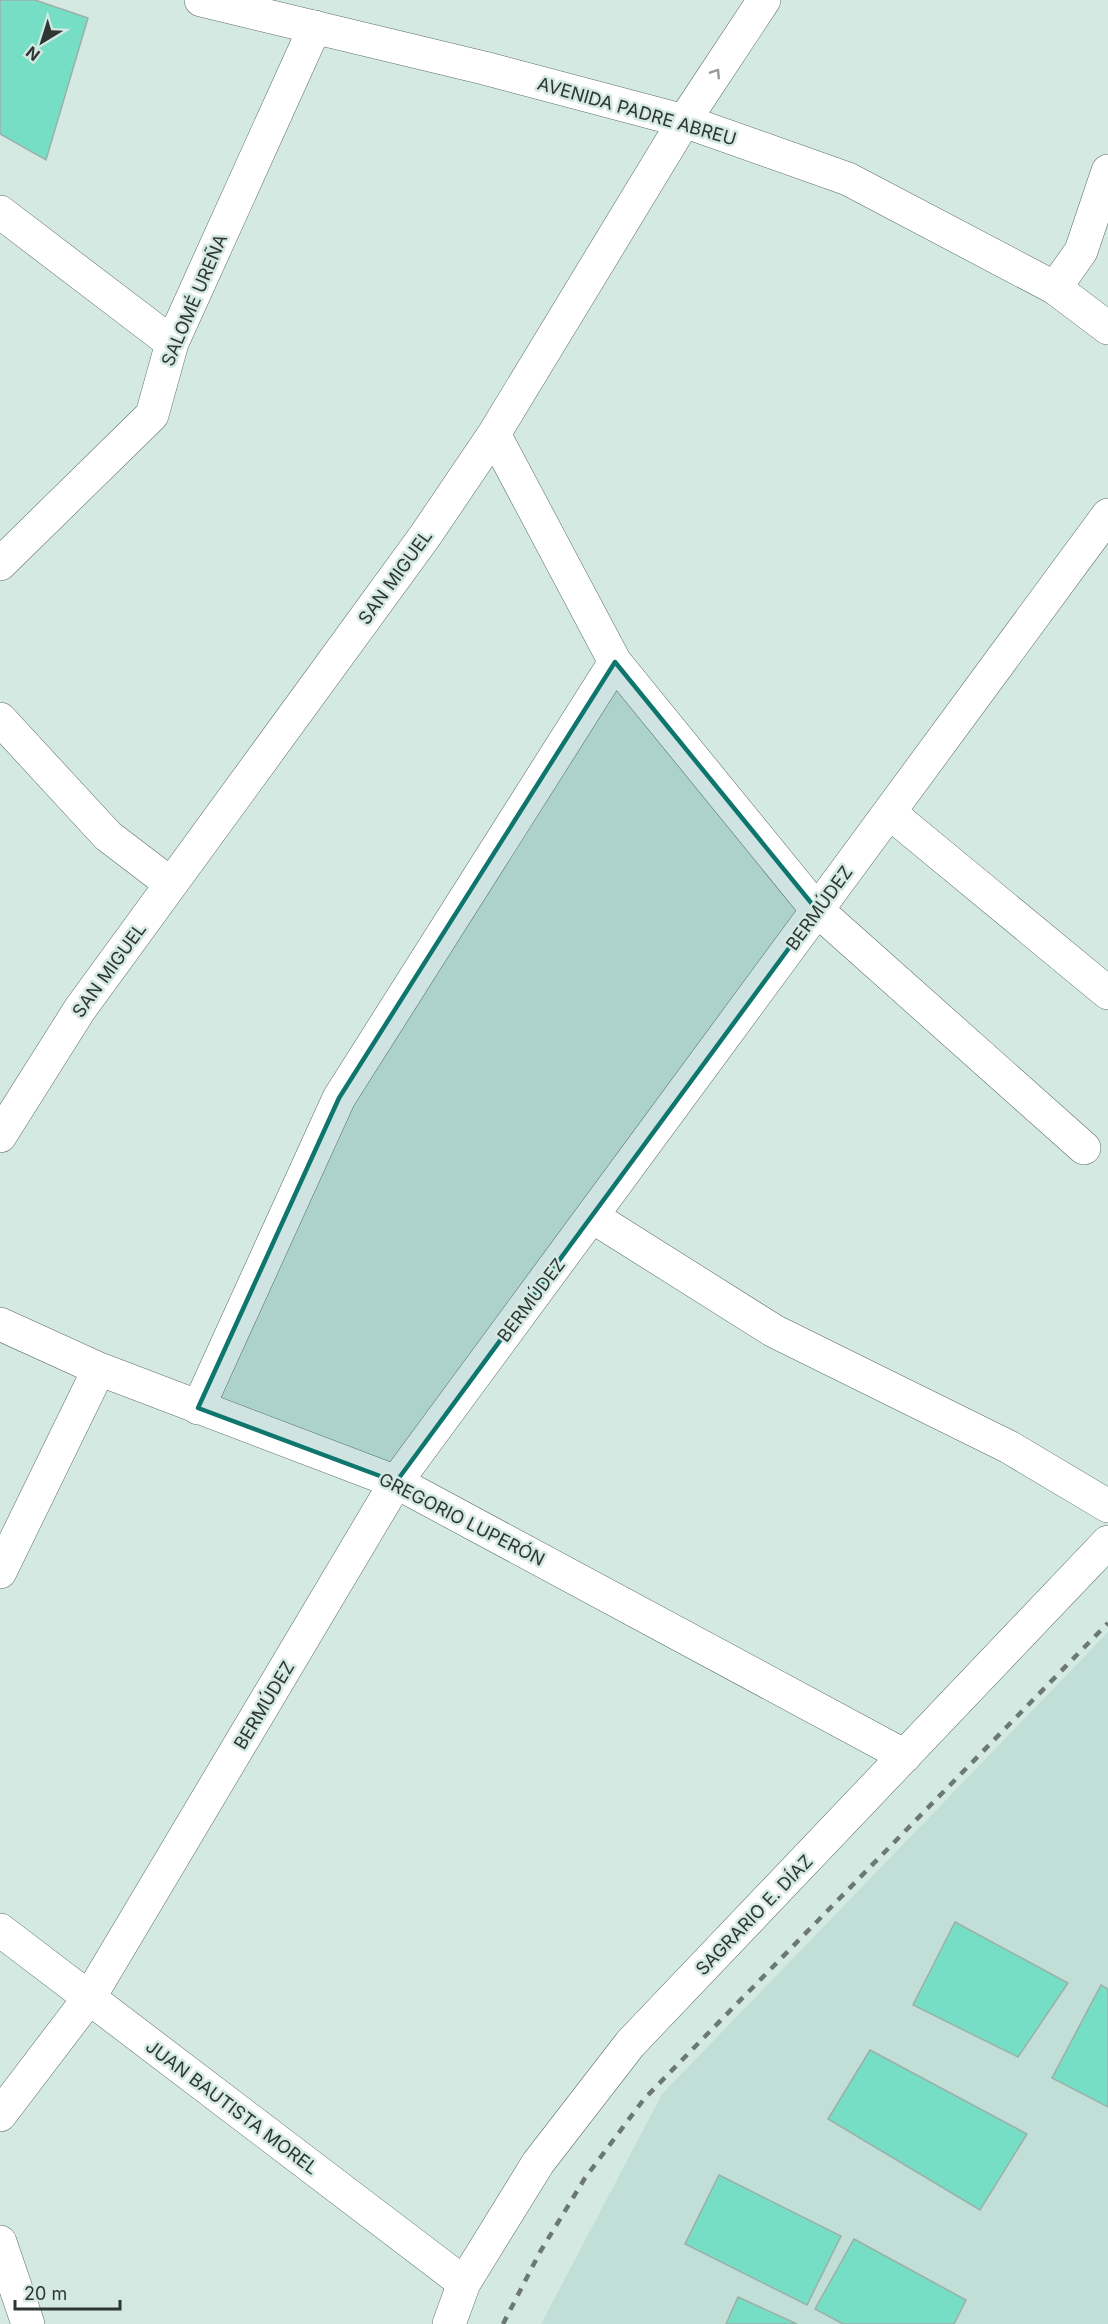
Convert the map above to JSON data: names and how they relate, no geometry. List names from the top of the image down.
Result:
{
  "streets": {
    "street": [
      "AVENIDA PADRE ABREU",
      "SALOMÉ UREÑA",
      "SAN MIGUEL",
      "BERMÚDEZ",
      "GREGORIO LUPERÓN",
      "SAGRARIO E. DÍAZ",
      "JUAN BAUTISTA MOREL"
    ]
  },
  "crossings": [
    ["AVENIDA PADRE ABREU", "SALOMÉ UREÑA"],
    ["AVENIDA PADRE ABREU", "SAN MIGUEL"],
    ["BERMÚDEZ", "GREGORIO LUPERÓN"],
    ["BERMÚDEZ", "JUAN BAUTISTA MOREL"],
    ["GREGORIO LUPERÓN", "SAGRARIO E. DÍAZ"],
    ["SAGRARIO E. DÍAZ", "JUAN BAUTISTA MOREL"]
  ],
  "scale_bar": "20 m",
  "north": "bottom left"
}
